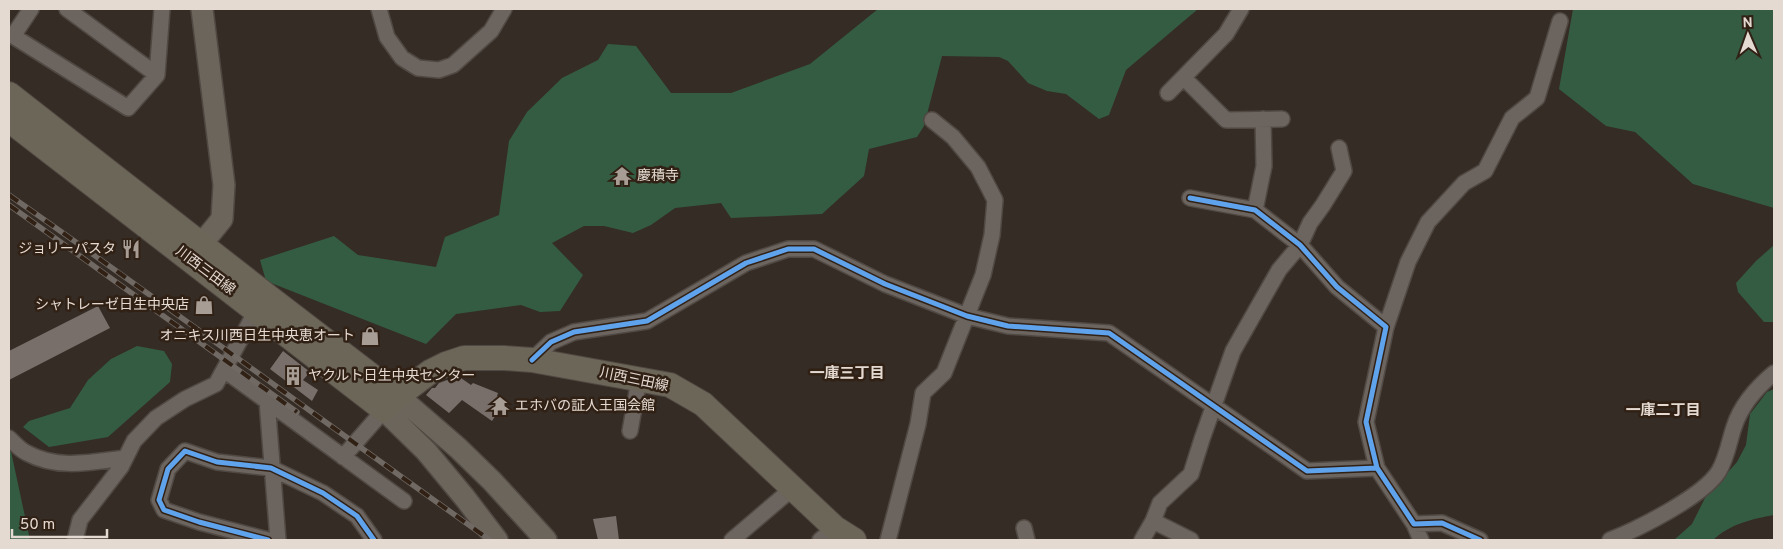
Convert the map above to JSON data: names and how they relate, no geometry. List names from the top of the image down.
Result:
{
  "streets": {
    "main road": ["川西三田線"]
  },
  "districts": ["一庫三丁目", "一庫二丁目"],
  "places": {
    "temple": ["慶積寺", "エホバの証人王国会館"],
    "restaurant": ["ジョリーパスタ"],
    "shop": ["シャトレーゼ日生中央店", "オニキス川西日生中央恵オート"],
    "building": ["ヤクルト日生中央センター"]
  },
  "scale_bar": "50 m",
  "north": "top"
}
